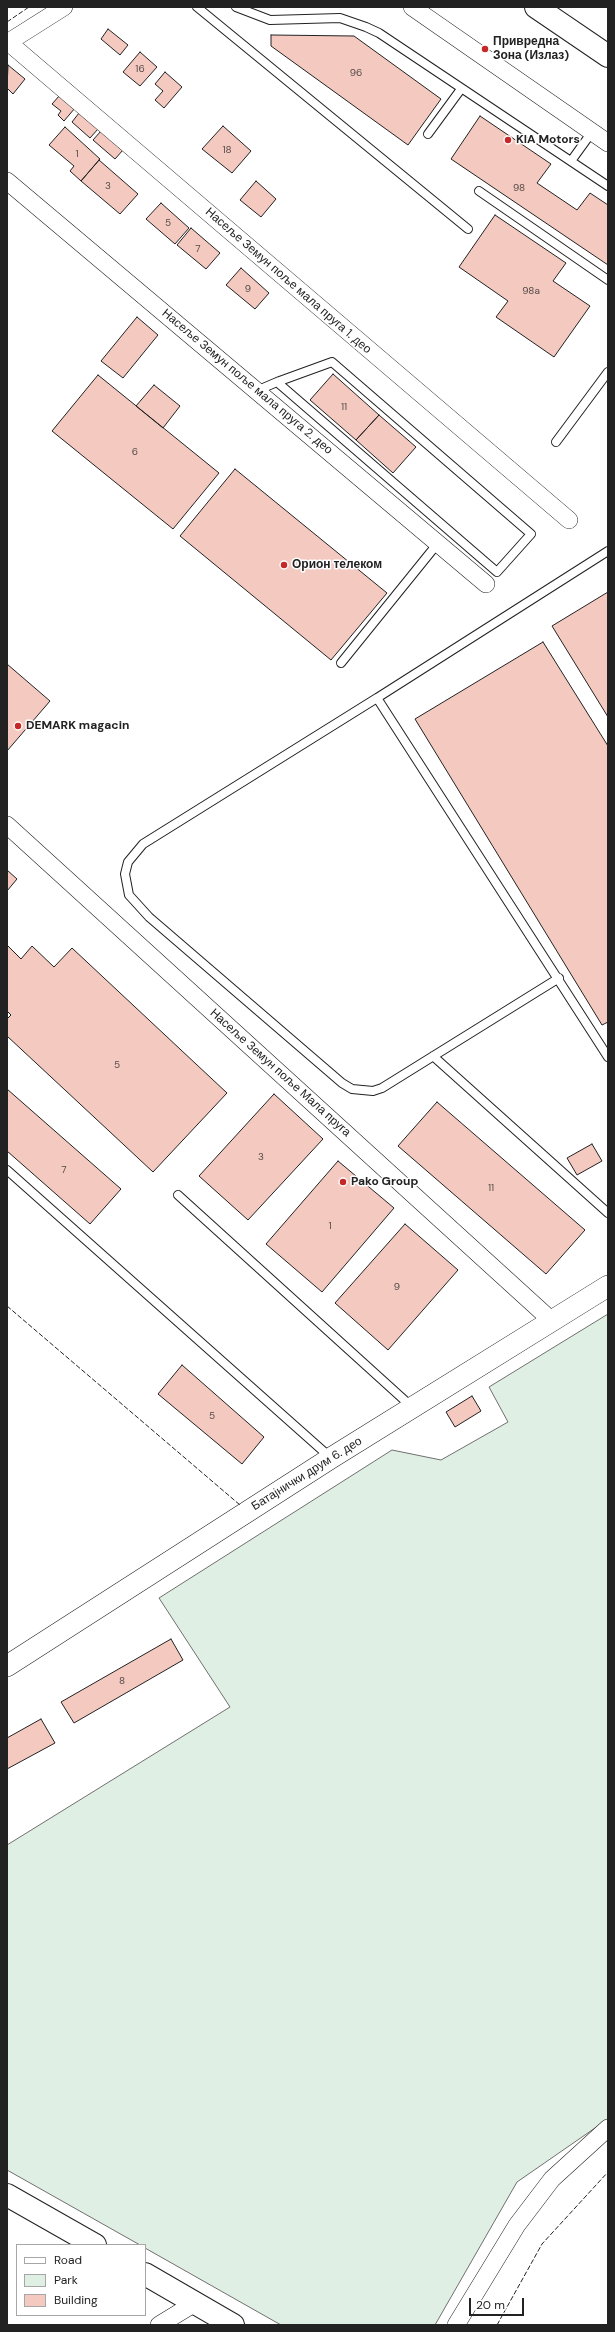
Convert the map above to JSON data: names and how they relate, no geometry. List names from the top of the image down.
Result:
{
  "streets": {
    "street": [
      "Насеље Земун поље мала пруга 1. део",
      "Насеље Земун поље мала пруга 2. део",
      "Насеље Земун поље Мала пруга",
      "Батајнички друм 6. део"
    ]
  },
  "crossings": [
    ["Насеље Земун поље Мала пруга", "Батајнички друм 6. део"]
  ],
  "places": [
    "Привредна Зона (Излаз)",
    "KIA Motors",
    "Орион телеком",
    "DEMARK magacin",
    "Pako Group"
  ],
  "house_numbers": [
    "16",
    "96",
    "18",
    "1",
    "3",
    "98",
    "5",
    "7",
    "9",
    "98a",
    "11",
    "6",
    "5",
    "3",
    "7",
    "11",
    "1",
    "9",
    "5",
    "8"
  ],
  "legend": ["Road", "Park", "Building"],
  "scale_bar": "20 m"
}
